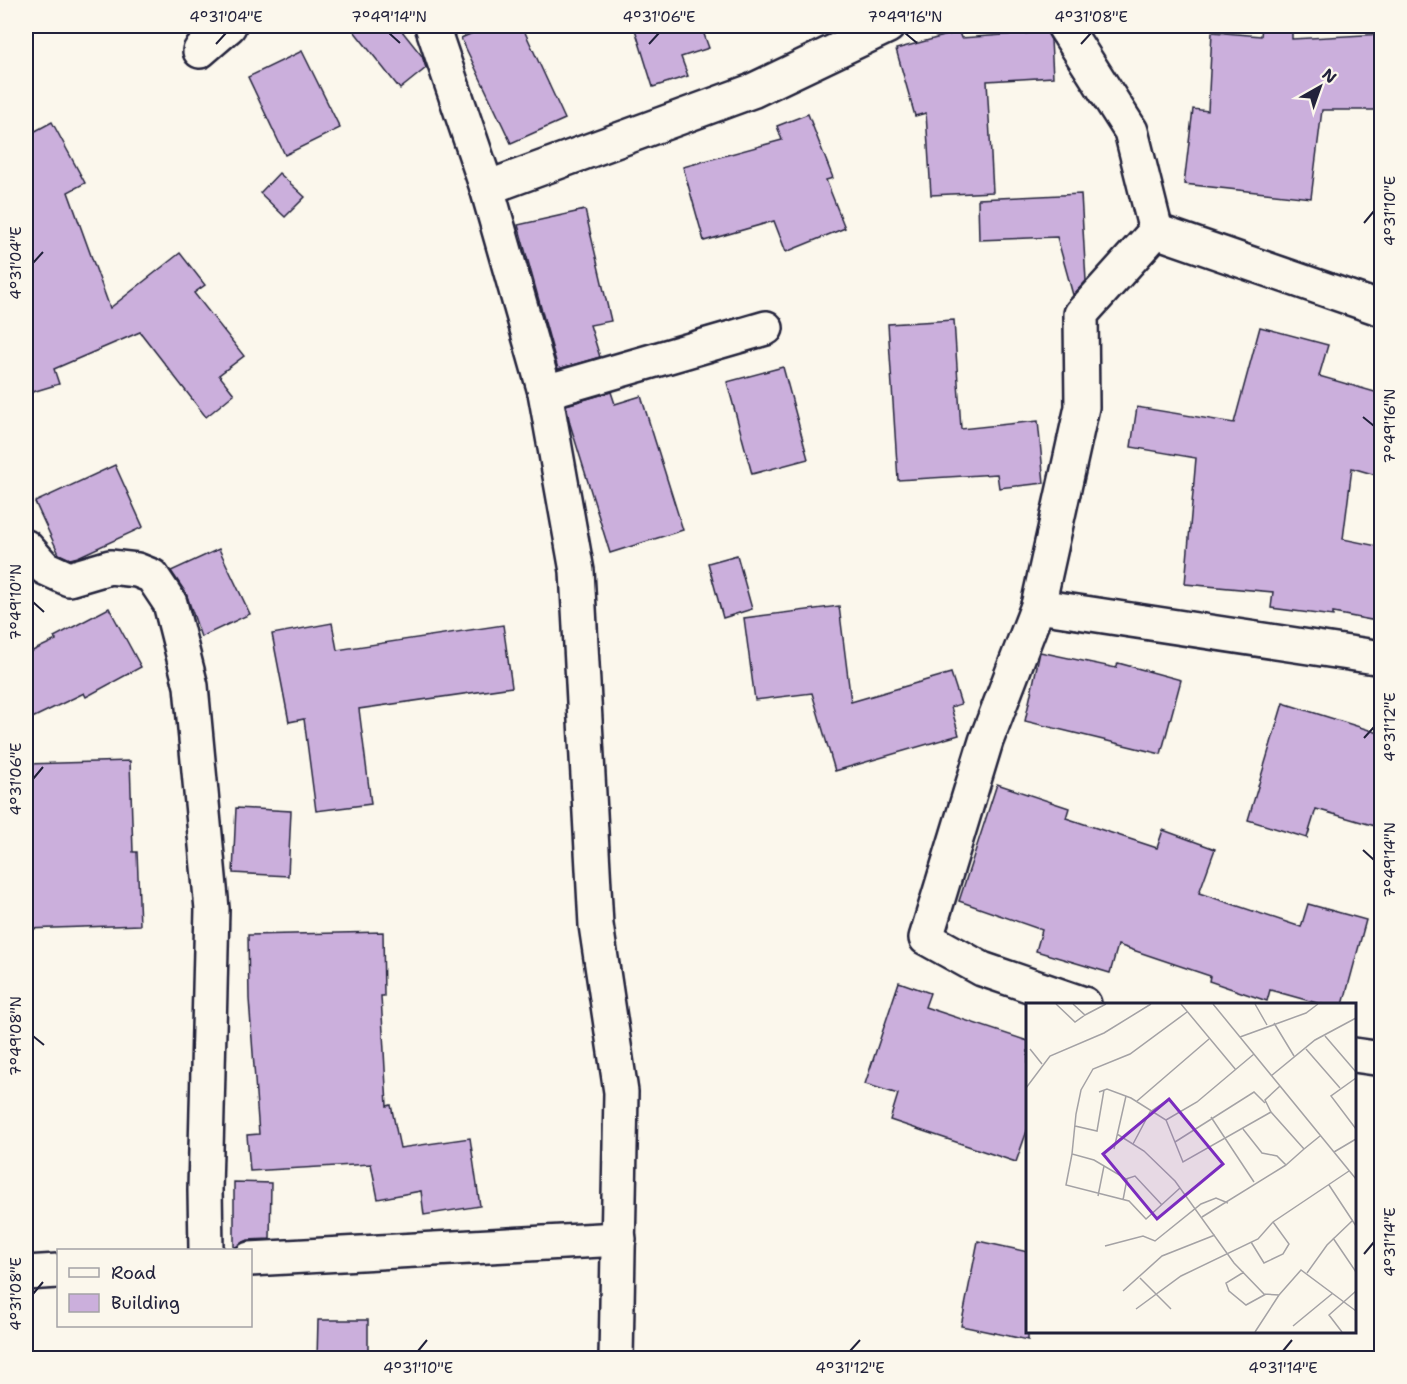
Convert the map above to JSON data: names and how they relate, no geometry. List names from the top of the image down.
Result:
{
  "legend": ["Road", "Building"],
  "north": "top right",
  "coordinates": [
    "4°31'04\"E",
    "7°49'14\"N",
    "4°31'06\"E",
    "7°49'16\"N",
    "4°31'08\"E",
    "4°31'10\"E",
    "7°49'10\"N",
    "4°31'12\"E",
    "7°49'08\"N",
    "4°31'14\"E"
  ]
}
